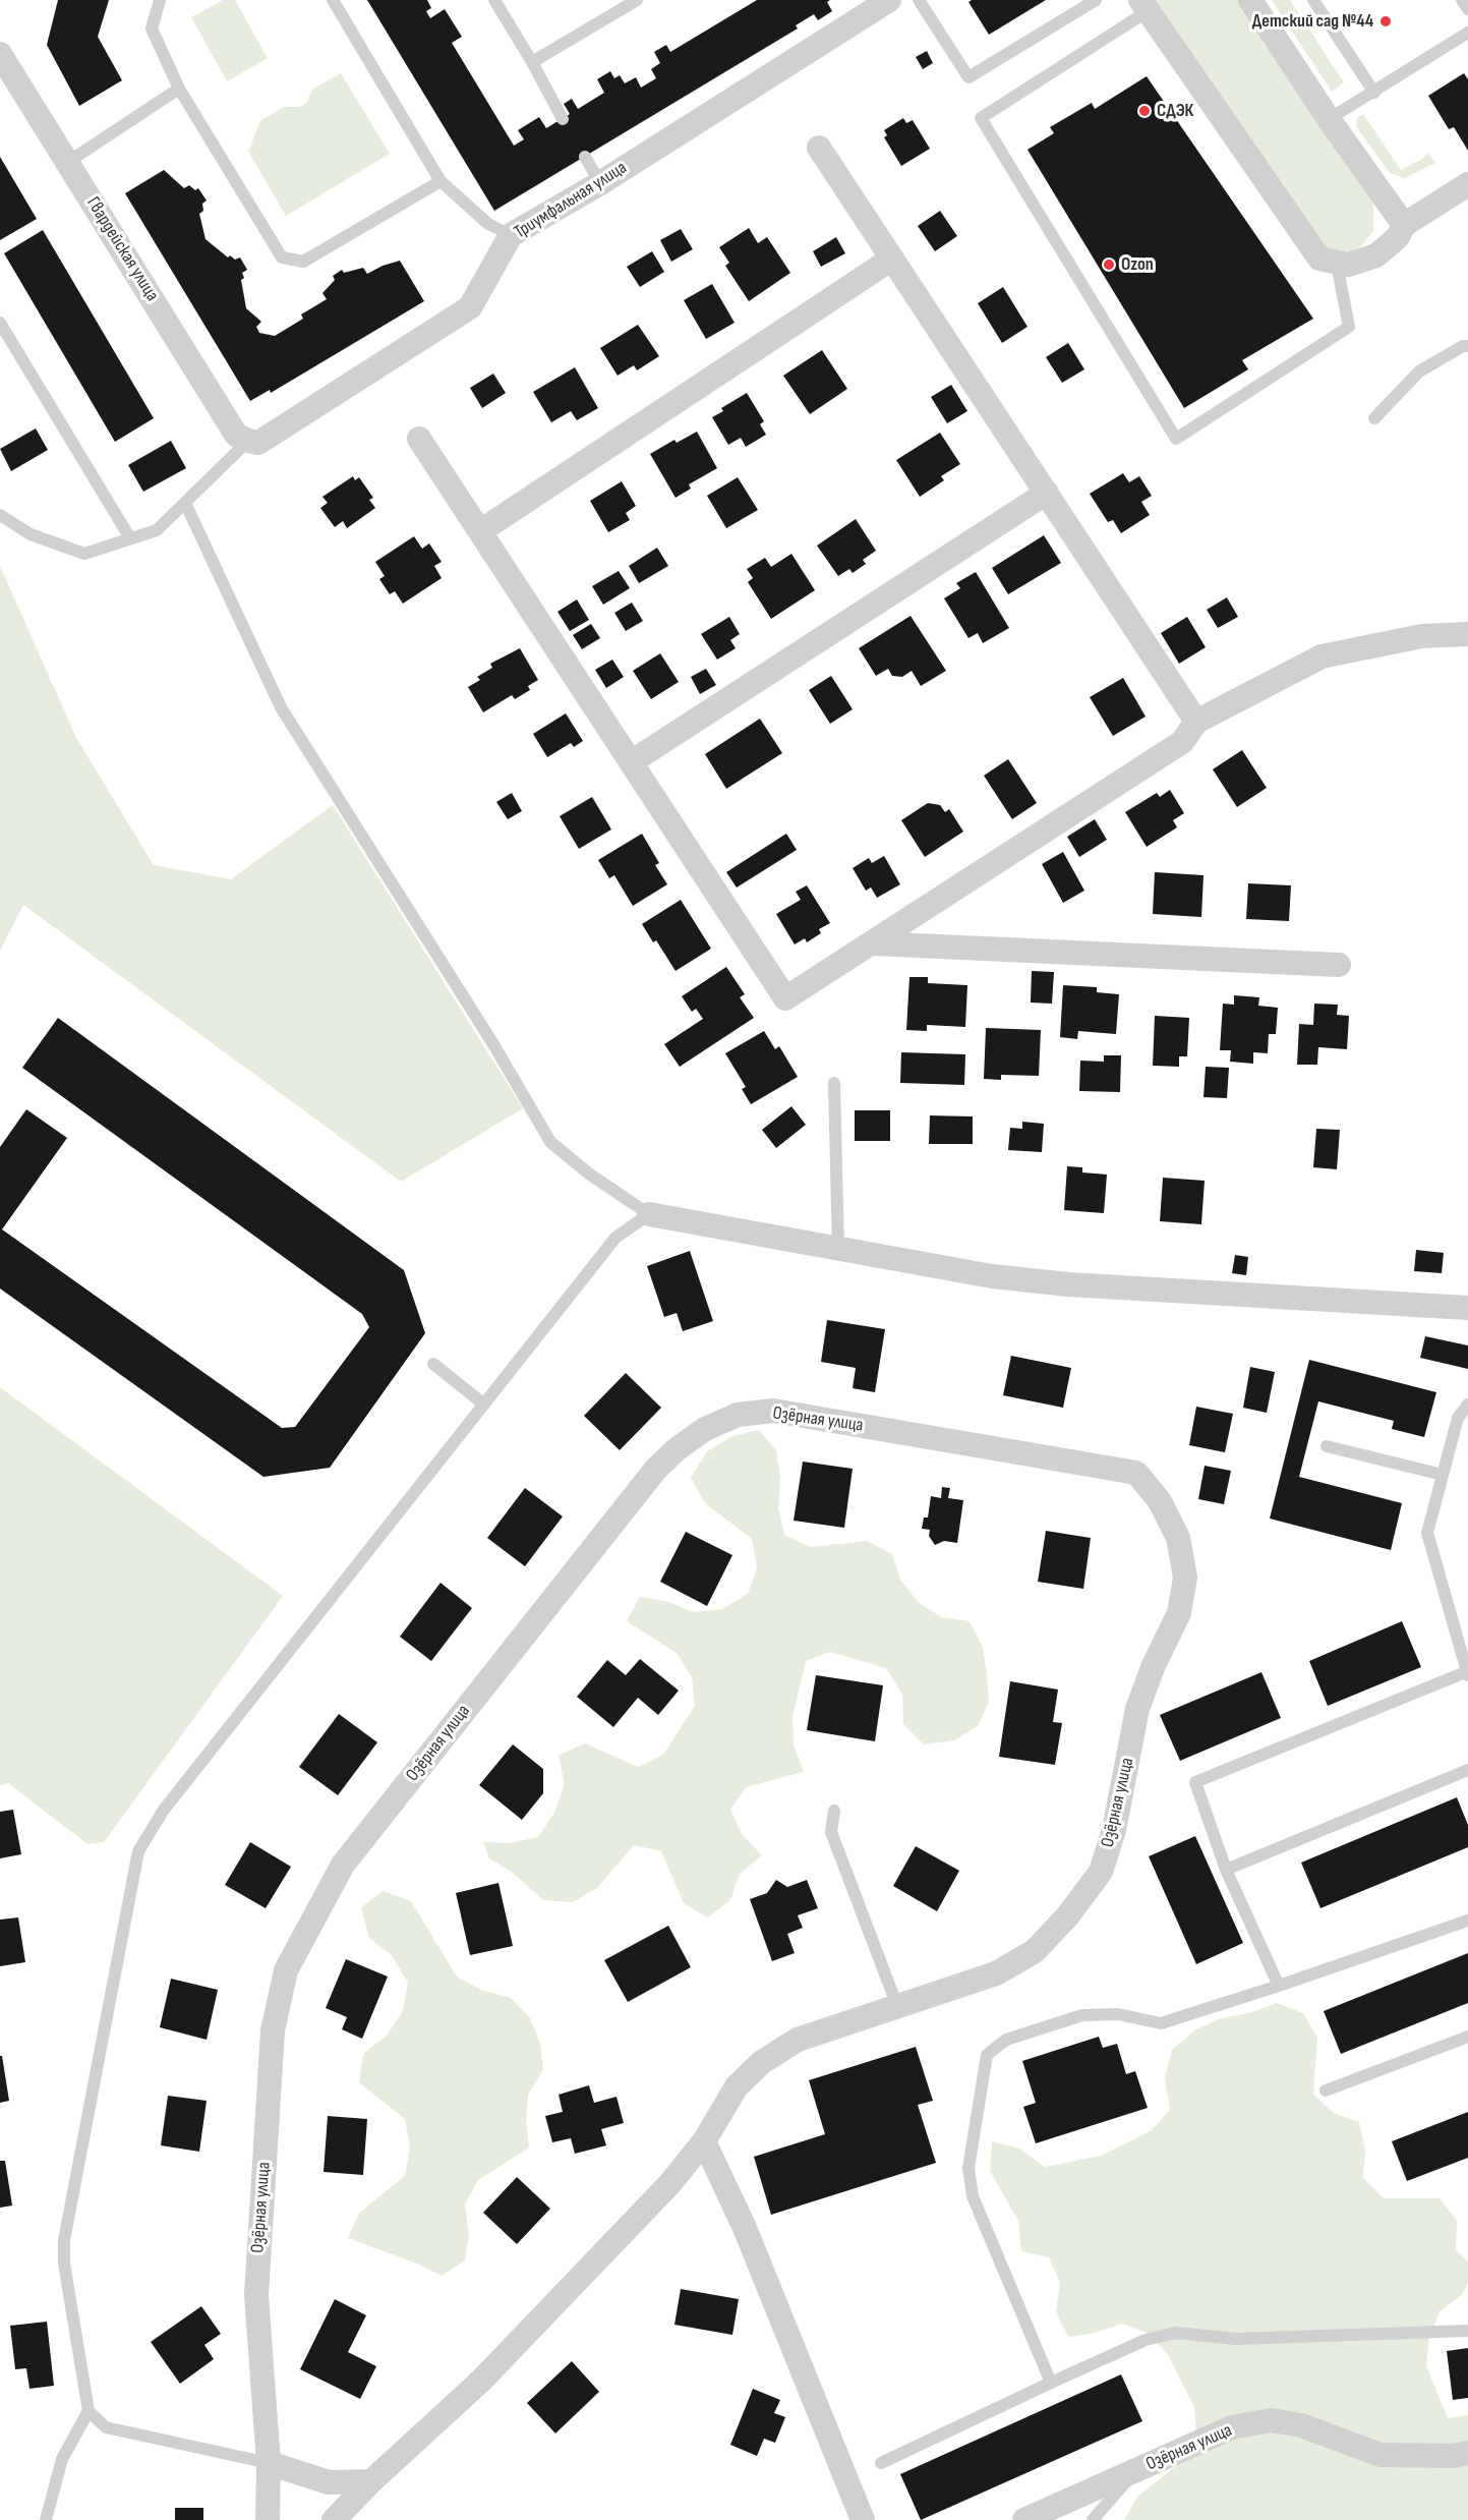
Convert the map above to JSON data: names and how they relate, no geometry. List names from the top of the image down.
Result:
{
  "streets": {
    "street": ["Триумфальная улица", "Гвардейская улица", "Озёрная улица"]
  },
  "crossings": [
    ["Триумфальная улица", "Гвардейская улица"]
  ],
  "places": ["Детский сад №44", "СДЭК", "Ozon"]
}
